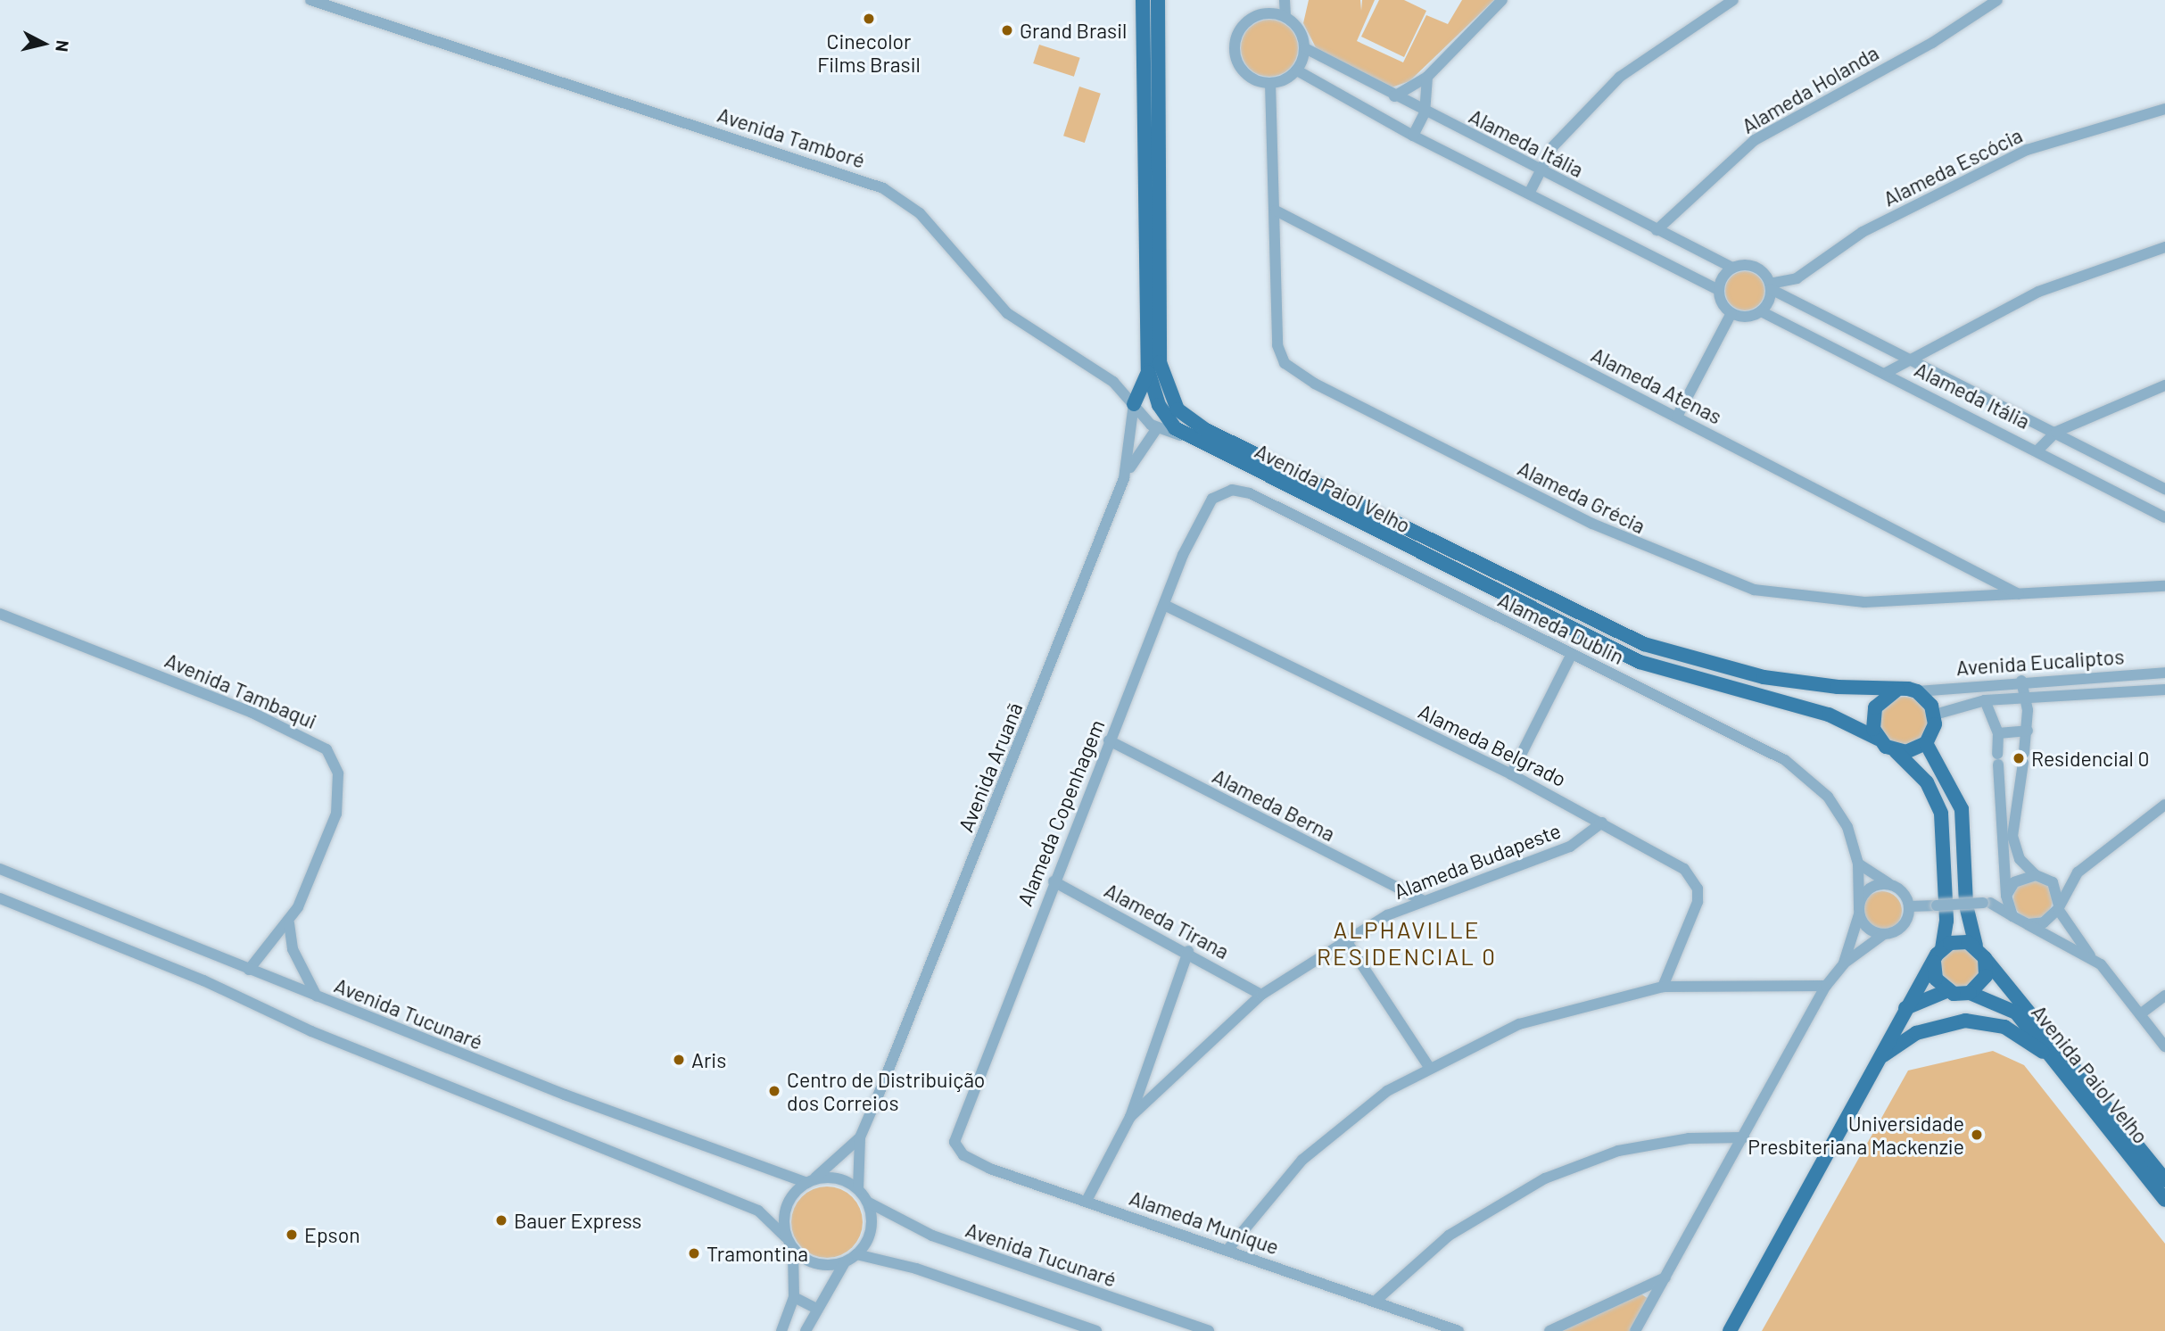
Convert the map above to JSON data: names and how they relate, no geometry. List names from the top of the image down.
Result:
{
  "streets": {
    "main road": ["Avenida Paiol Velho"],
    "street": [
      "Alameda Holanda",
      "Avenida Tamboré",
      "Alameda Itália",
      "Alameda Escócia",
      "Alameda Atenas",
      "Alameda Grécia",
      "Alameda Dublin",
      "Avenida Eucaliptos",
      "Avenida Tambaqui",
      "Alameda Belgrado",
      "Avenida Aruanã",
      "Alameda Berna",
      "Alameda Copenhagem",
      "Alameda Budapeste",
      "Alameda Tirana",
      "Avenida Tucunaré",
      "Alameda Munique"
    ]
  },
  "crossings": [
    ["Alameda Holanda", "Alameda Itália"],
    ["Avenida Tamboré", "Avenida Paiol Velho"],
    ["Avenida Tamboré", "Avenida Aruanã"],
    ["Alameda Itália", "Alameda Escócia"],
    ["Alameda Itália", "Alameda Grécia"],
    ["Alameda Atenas", "Alameda Grécia"],
    ["Avenida Paiol Velho", "Avenida Eucaliptos"],
    ["Alameda Dublin", "Alameda Copenhagem"],
    ["Avenida Tambaqui", "Avenida Tucunaré"],
    ["Alameda Belgrado", "Alameda Copenhagem"],
    ["Alameda Belgrado", "Alameda Budapeste"],
    ["Avenida Aruanã", "Avenida Tucunaré"],
    ["Alameda Berna", "Alameda Copenhagem"],
    ["Alameda Berna", "Alameda Budapeste"],
    ["Alameda Copenhagem", "Alameda Tirana"],
    ["Alameda Copenhagem", "Alameda Munique"],
    ["Alameda Budapeste", "Alameda Tirana"],
    ["Alameda Budapeste", "Alameda Munique"]
  ],
  "districts": ["ALPHAVILLE RESIDENCIAL 0"],
  "places": [
    "Cinecolor Films Brasil",
    "Grand Brasil",
    "Residencial 0",
    "Aris",
    "Centro de Distribuição dos Correios",
    "Universidade Presbiteriana Mackenzie",
    "Bauer Express",
    "Epson",
    "Tramontina"
  ],
  "north": "right"
}
